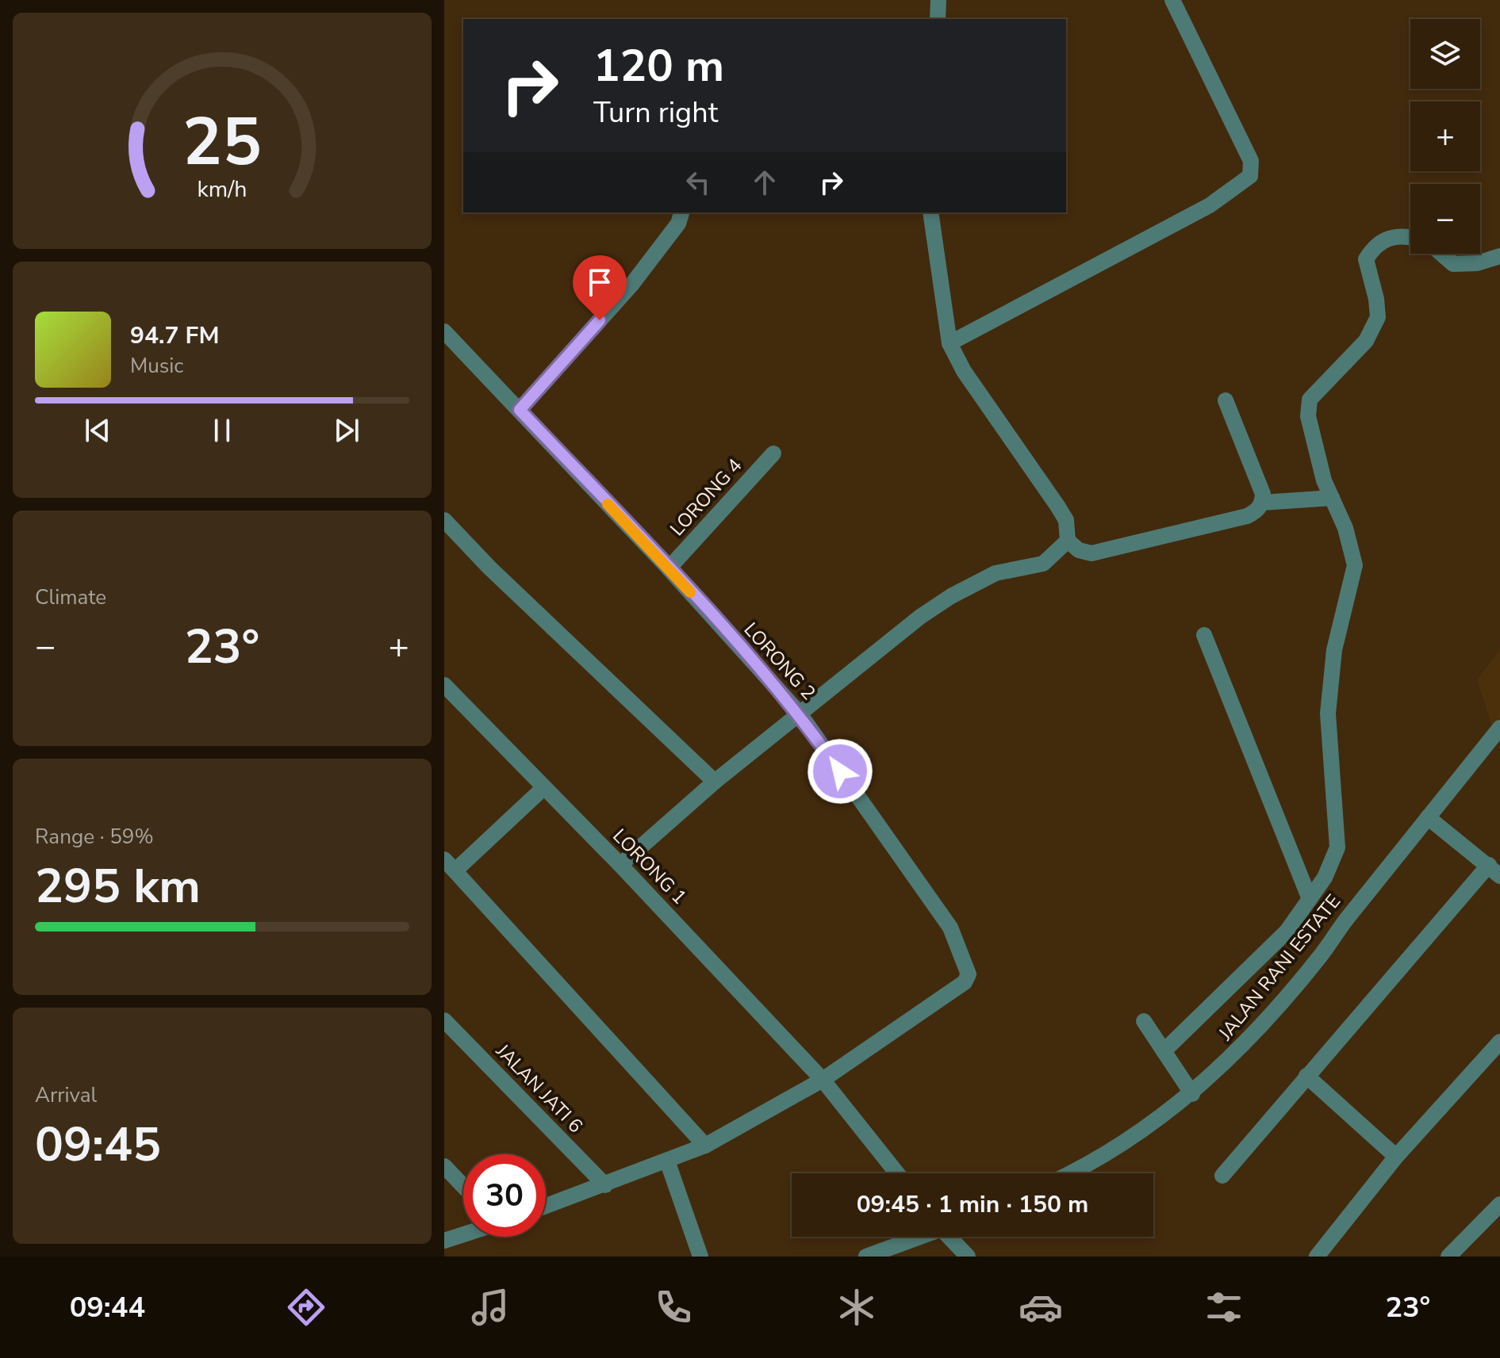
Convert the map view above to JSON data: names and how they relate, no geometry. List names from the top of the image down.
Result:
{
  "streets": {
    "street": [
      "LORONG 4",
      "LORONG 2",
      "LORONG 1",
      "JALAN RANI ESTATE",
      "JALAN JATI 6"
    ]
  },
  "crossings": [
    ["LORONG 4", "LORONG 2"],
    ["LORONG 2", "LORONG 1"]
  ],
  "page": {
    "map_buttons": ["+", "−"],
    "turn": ["120 m", "Turn right"],
    "song": ["94.7 FM", "Music"],
    "tile": [
      "Climate",
      ["Range · 59%", "295 km"],
      ["Arrival", "09:45"]
    ],
    "heat": ["−", "23°", "+"],
    "limit": "30",
    "trip": "09:45 · 1 min · 150 m",
    "tabs": ["09:44", "23°"],
    "gauge": ["25", "km/h"]
  }
}
